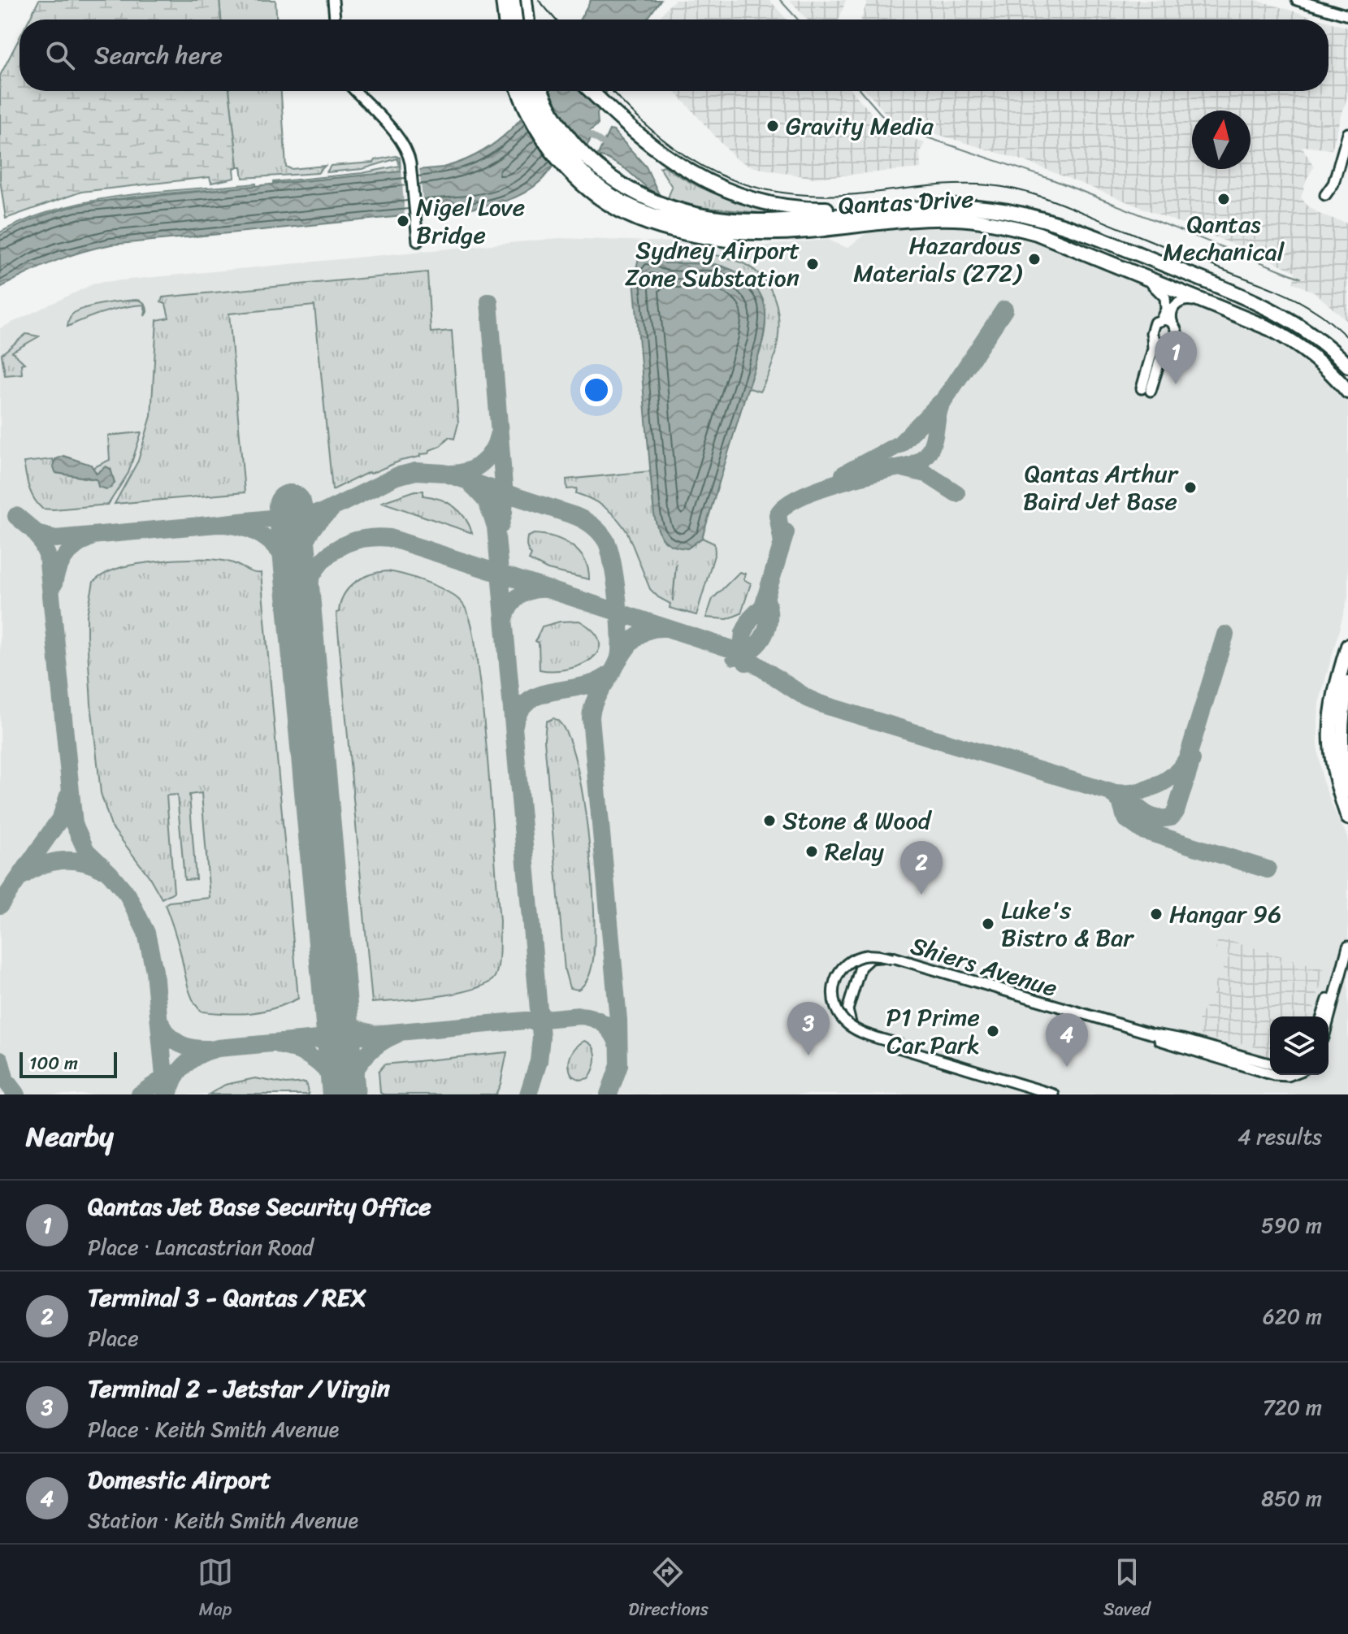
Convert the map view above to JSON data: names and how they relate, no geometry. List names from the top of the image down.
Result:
{
  "streets": {
    "highway": ["Qantas Drive"],
    "street": ["Shiers Avenue"]
  },
  "places": [
    "Gravity Media",
    "Qantas Mechanical",
    "Nigel Love Bridge",
    "Hazardous Materials (272)",
    "Sydney Airport Zone Substation",
    "Qantas Arthur Baird Jet Base",
    "Stone & Wood",
    "Relay",
    "Hangar 96",
    "Luke's Bistro & Bar",
    "P1 Prime Car Park"
  ],
  "scale_bar": "100 m",
  "north": "top",
  "page": {
    "search": "Search here",
    "pins": [
      "1",
      "2",
      "3",
      "4"
    ],
    "scale": "100 m",
    "heading": ["Nearby", "4 results"],
    "list": [
      {
        "mark": "1",
        "name": "Qantas Jet Base Security Office",
        "note": "Place · Lancastrian Road",
        "value": "590 m"
      },
      {
        "mark": "2",
        "name": "Terminal 3 - Qantas / REX",
        "note": "Place",
        "value": "620 m"
      },
      {
        "mark": "3",
        "name": "Terminal 2 - Jetstar / Virgin",
        "note": "Place · Keith Smith Avenue",
        "value": "720 m"
      },
      {
        "mark": "4",
        "name": "Domestic Airport",
        "note": "Station · Keith Smith Avenue",
        "value": "850 m"
      }
    ],
    "nav": ["Map", "Directions", "Saved"]
  }
}
